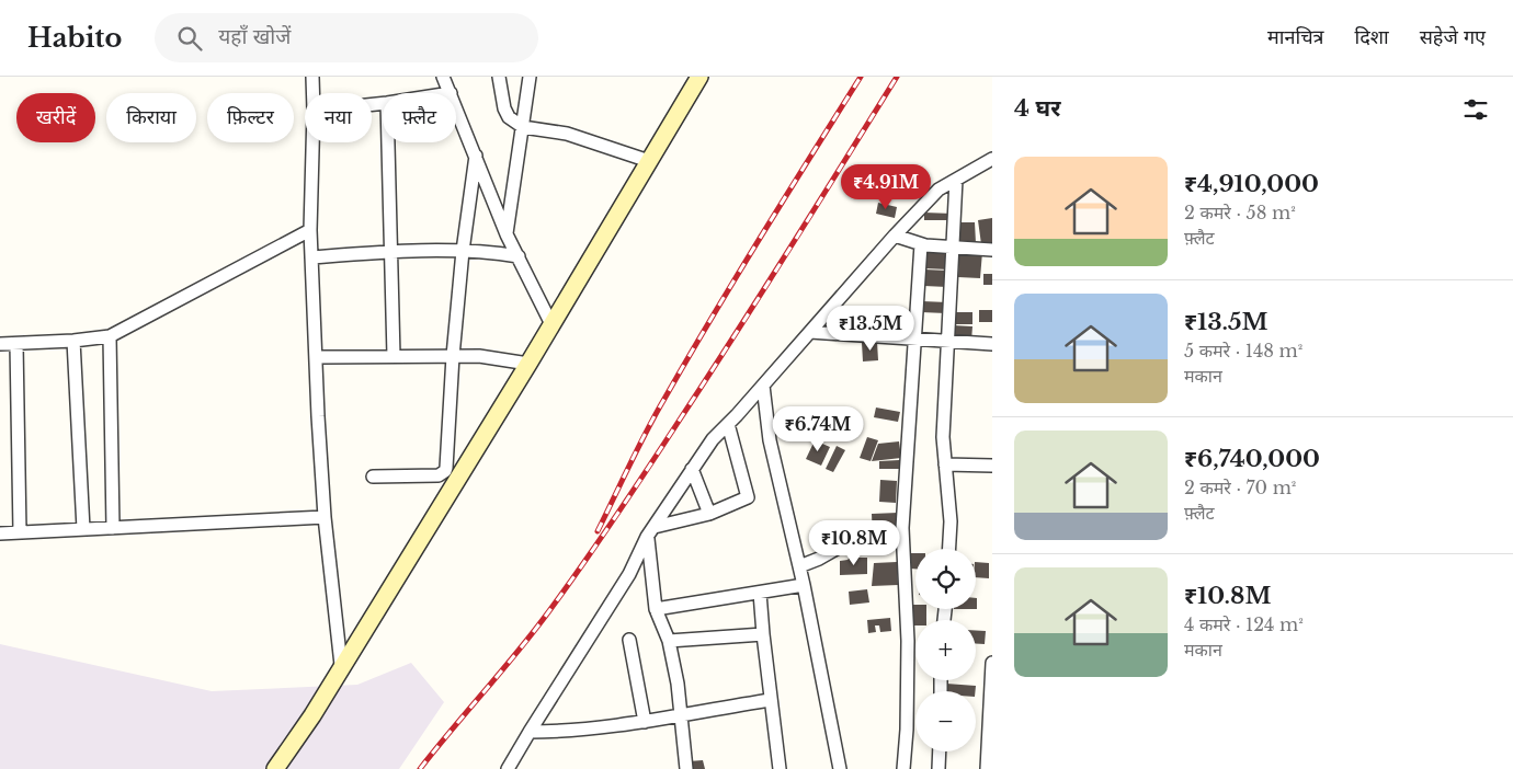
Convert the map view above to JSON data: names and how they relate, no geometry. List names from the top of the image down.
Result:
{
  "page": {
    "header": "Habito",
    "search": "यहाँ खोजें",
    "nav": ["मानचित्र", "दिशा", "सहेजे गए"],
    "heading": "4 घर",
    "chip": [
      "खरीदें",
      "किराया",
      "फ़िल्टर",
      "नया",
      "फ़्लैट"
    ],
    "list": [
      {
        "name": "₹4,910,000",
        "note": "2 कमरे · 58 m² · फ़्लैट"
      },
      {
        "name": "₹13.5M",
        "note": "5 कमरे · 148 m² · मकान"
      },
      {
        "name": "₹6,740,000",
        "note": "2 कमरे · 70 m² · फ़्लैट"
      },
      {
        "name": "₹10.8M",
        "note": "4 कमरे · 124 m² · मकान"
      }
    ],
    "price": [
      "₹4.91M",
      "₹13.5M",
      "₹6.74M",
      "₹10.8M"
    ],
    "map_buttons": ["+", "−"]
  }
}
